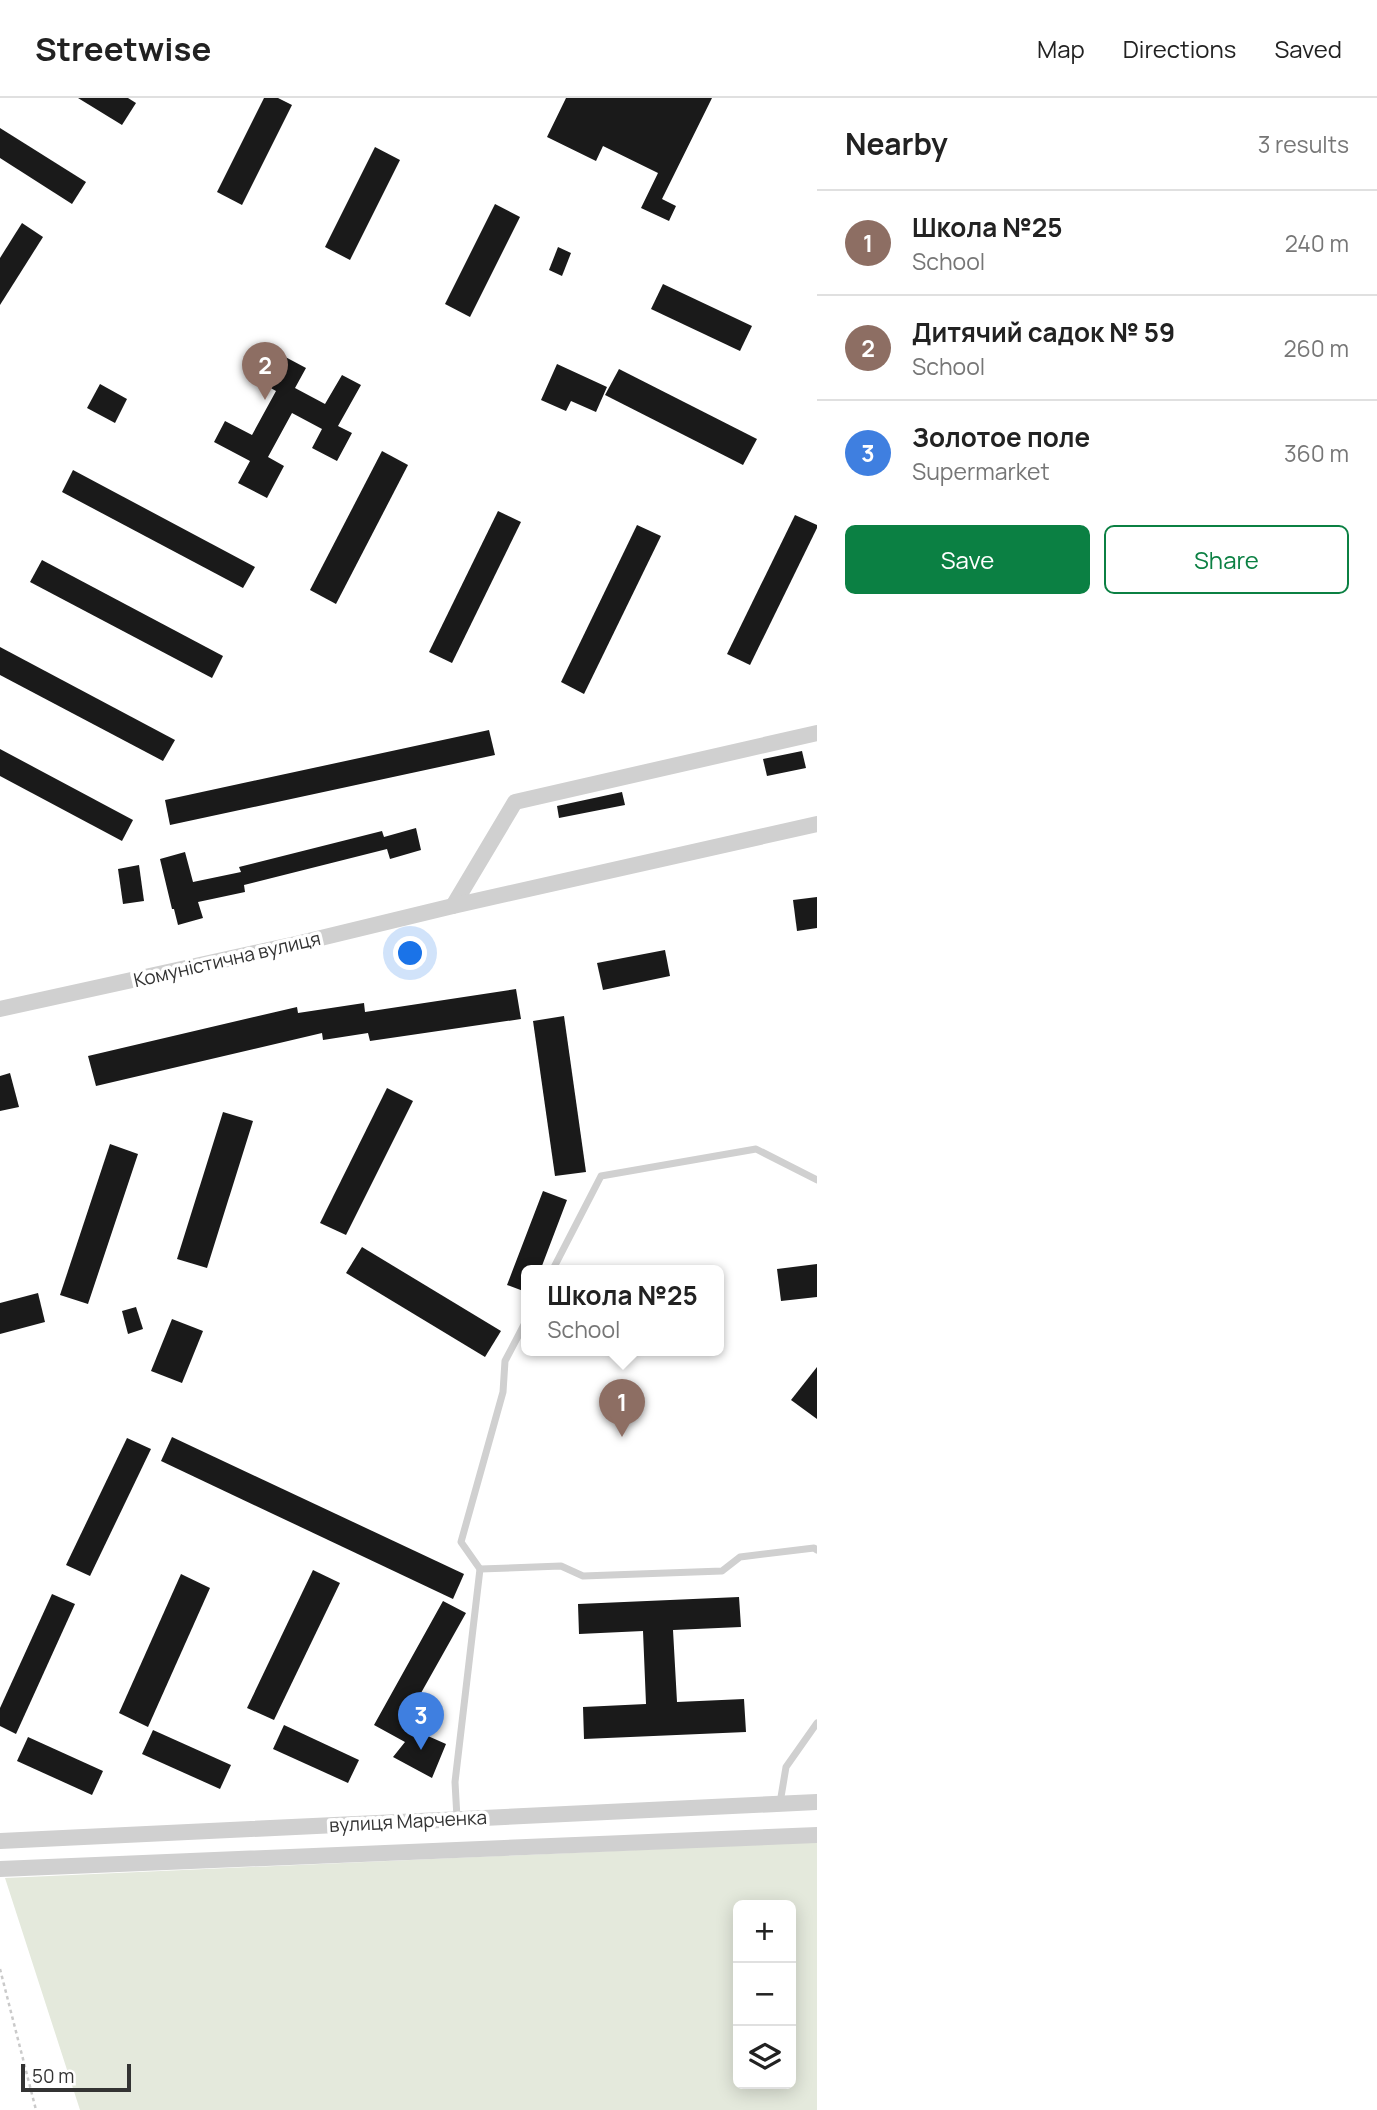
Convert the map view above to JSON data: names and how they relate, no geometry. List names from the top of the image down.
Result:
{
  "streets": {
    "street": ["Комуністична вулиця", "вулиця Марченка"]
  },
  "scale_bar": "50 m",
  "page": {
    "header": "Streetwise",
    "nav": ["Map", "Directions", "Saved"],
    "heading": ["Nearby", "3 results"],
    "list": [
      {
        "mark": "1",
        "name": "Школа №25",
        "note": "School",
        "value": "240 m"
      },
      {
        "mark": "2",
        "name": "Дитячий садок № 59",
        "note": "School",
        "value": "260 m"
      },
      {
        "mark": "3",
        "name": "Золотое поле",
        "note": "Supermarket",
        "value": "360 m"
      }
    ],
    "pins": ["2", "1", "3"],
    "buttons": ["Save", "Share"],
    "popup": ["Школа №25", "School"],
    "map_buttons": ["+", "−"],
    "scale": "50 m"
  }
}
